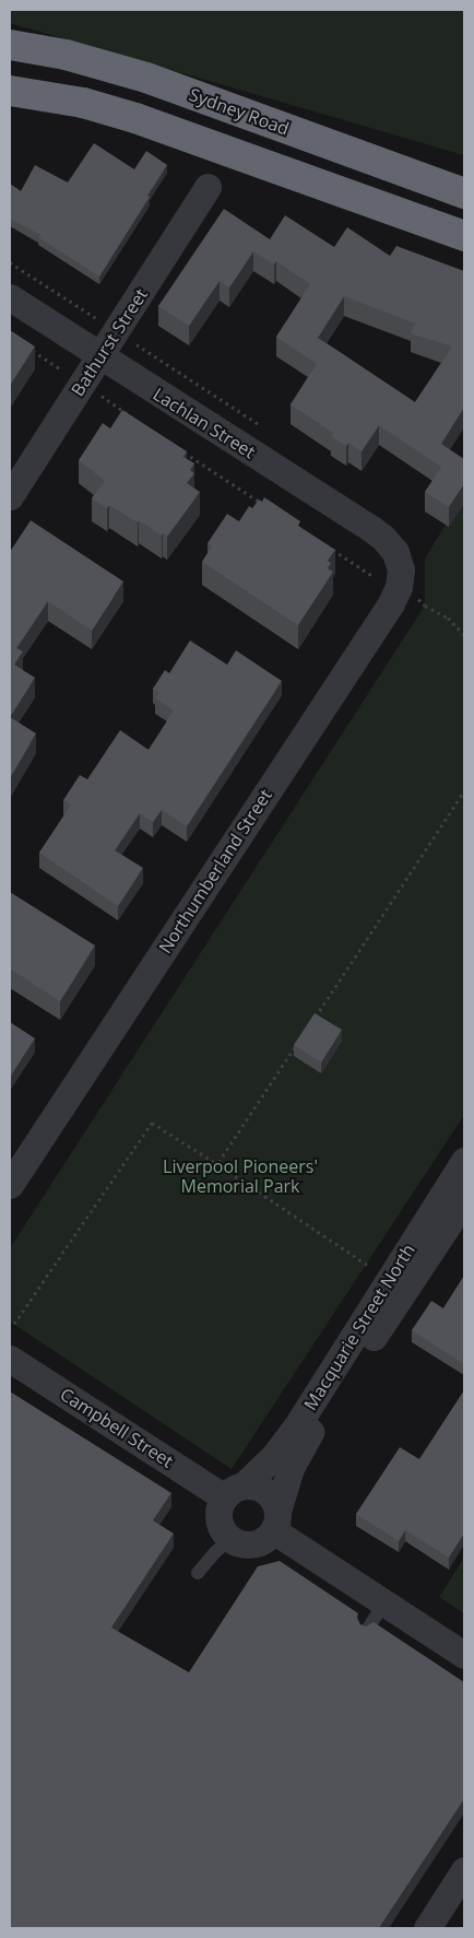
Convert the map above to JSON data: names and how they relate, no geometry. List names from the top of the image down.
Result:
{
  "streets": {
    "highway": ["Sydney Road"],
    "street": [
      "Bathurst Street",
      "Lachlan Street",
      "Northumberland Street",
      "Macquarie Street North",
      "Campbell Street"
    ]
  },
  "crossings": [
    ["Bathurst Street", "Lachlan Street"],
    ["Lachlan Street", "Northumberland Street"],
    ["Macquarie Street North", "Campbell Street"]
  ],
  "parks": ["Liverpool Pioneers' Memorial Park"]
}
